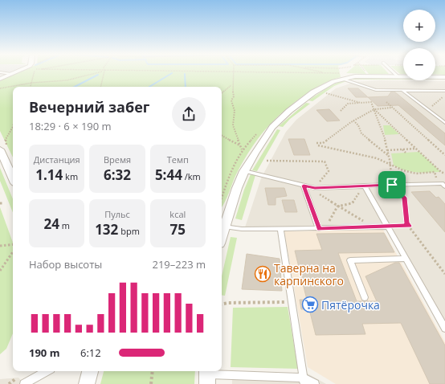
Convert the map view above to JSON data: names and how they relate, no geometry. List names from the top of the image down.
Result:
{
  "places": {
    "restaurant": ["Таверна на карпинского"],
    "supermarket": ["Пятёрочка"]
  },
  "page": {
    "map_buttons": ["+", "−"],
    "heading": ["Вечерний забег", "18:29 · 6 × 190 m"],
    "stats": [
      ["Дистанция", "1.14 km"],
      ["Время", "6:32"],
      ["Темп", "5:44 /km"],
      ["24 m"],
      ["Пульс", "132 bpm"],
      ["kcal", "75"]
    ],
    "chart": ["Набор высоты", "219–223 m"],
    "list": [
      {
        "name": "190 m",
        "note": "6:12"
      }
    ]
  }
}
